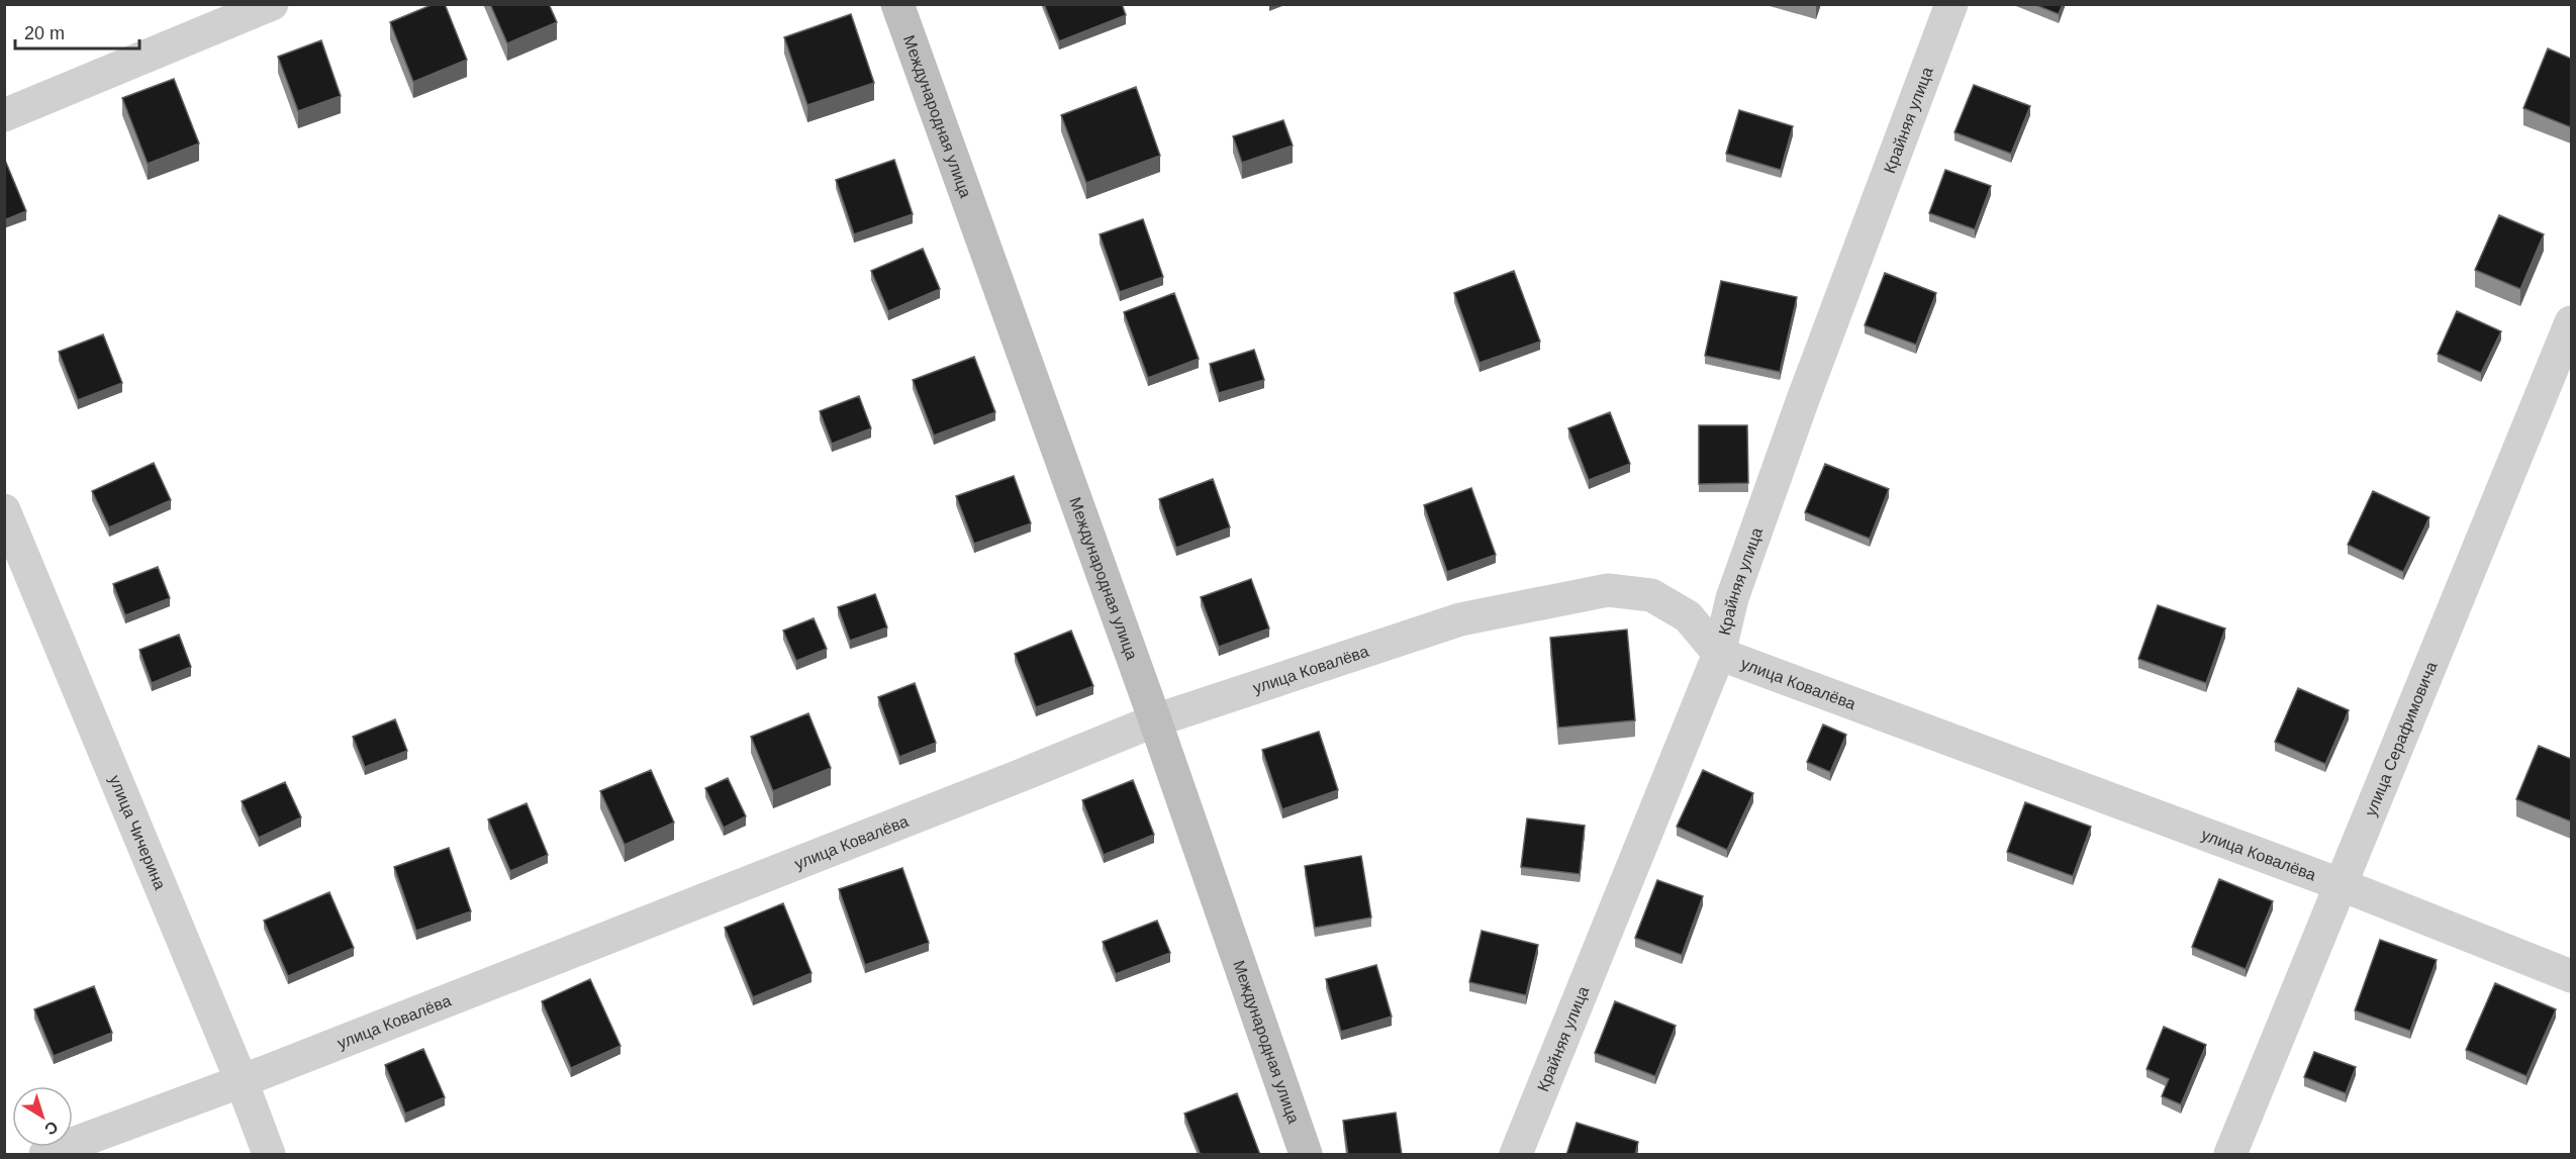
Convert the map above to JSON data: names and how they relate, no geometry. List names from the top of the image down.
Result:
{
  "streets": {
    "street": [
      "Международная улица",
      "Крайняя улица",
      "улица Ковалёва",
      "улица Серафимовича",
      "улица Чичерина"
    ]
  },
  "crossings": [
    ["Международная улица", "улица Ковалёва"],
    ["Крайняя улица", "улица Ковалёва"],
    ["улица Ковалёва", "улица Серафимовича"],
    ["улица Ковалёва", "улица Чичерина"]
  ],
  "scale_bar": "20 m",
  "north": "bottom right"
}
